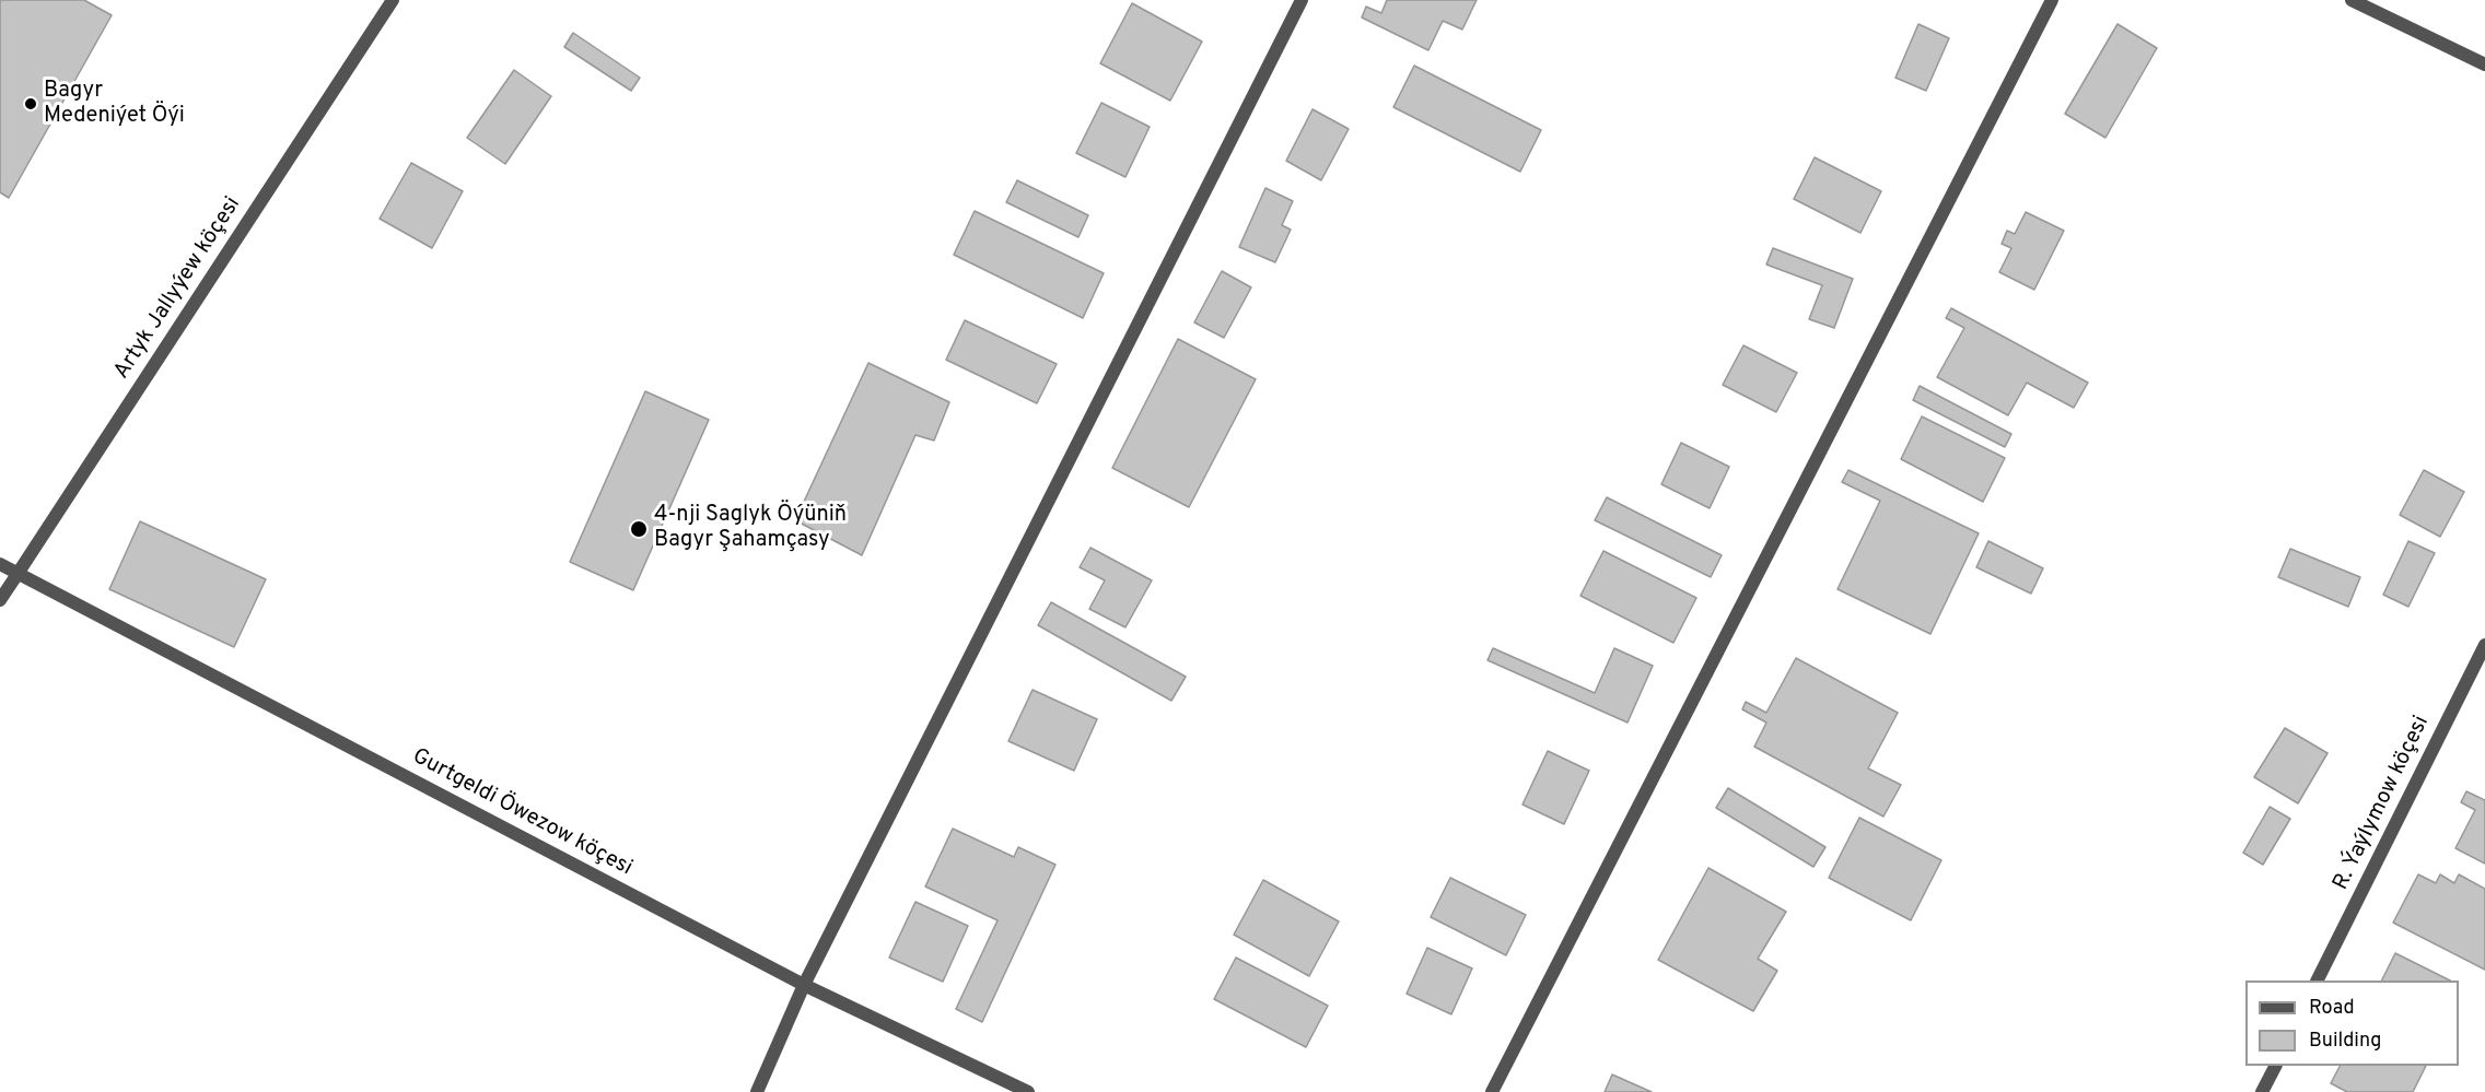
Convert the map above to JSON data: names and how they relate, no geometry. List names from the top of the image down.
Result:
{
  "streets": {
    "street": ["Artyk Jallyýew köçesi", "R. Ýaýlymow köçesi", "Gurtgeldi Öwezow köçesi"]
  },
  "crossings": [
    ["Artyk Jallyýew köçesi", "Gurtgeldi Öwezow köçesi"]
  ],
  "places": ["Bagyr Medeniýet Öýi", "4-nji Saglyk Öýüniň Bagyr Şahamçasy"],
  "legend": ["Road", "Building"]
}
